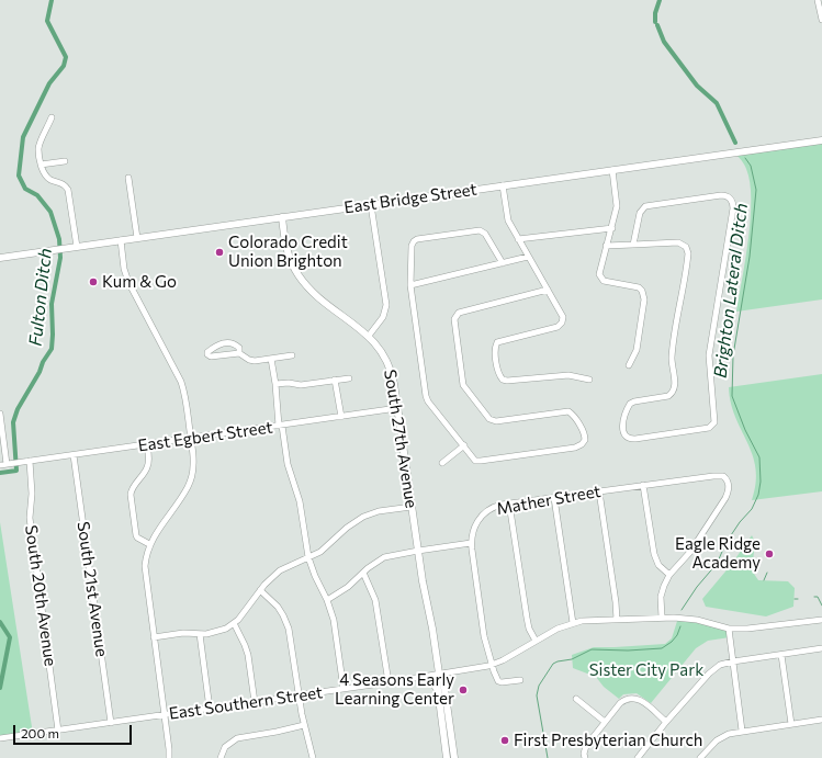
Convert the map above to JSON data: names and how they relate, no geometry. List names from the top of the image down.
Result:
{
  "streets": {
    "main road": ["East Bridge Street", "South 27th Avenue"],
    "street": [
      "East Egbert Street",
      "Mather Street",
      "South 21st Avenue",
      "South 20th Avenue",
      "East Southern Street"
    ]
  },
  "crossings": [
    ["East Bridge Street", "South 27th Avenue"],
    ["East Egbert Street", "South 27th Avenue"],
    ["East Egbert Street", "South 21st Avenue"],
    ["East Egbert Street", "South 20th Avenue"],
    ["South 27th Avenue", "East Southern Street"],
    ["South 21st Avenue", "East Southern Street"],
    ["South 20th Avenue", "East Southern Street"]
  ],
  "water": ["Brighton Lateral Ditch", "Fulton Ditch"],
  "parks": ["Sister City Park"],
  "places": [
    "Colorado Credit Union Brighton",
    "Kum & Go",
    "Eagle Ridge Academy",
    "4 Seasons Early Learning Center",
    "First Presbyterian Church"
  ],
  "scale_bar": "200 m"
}
